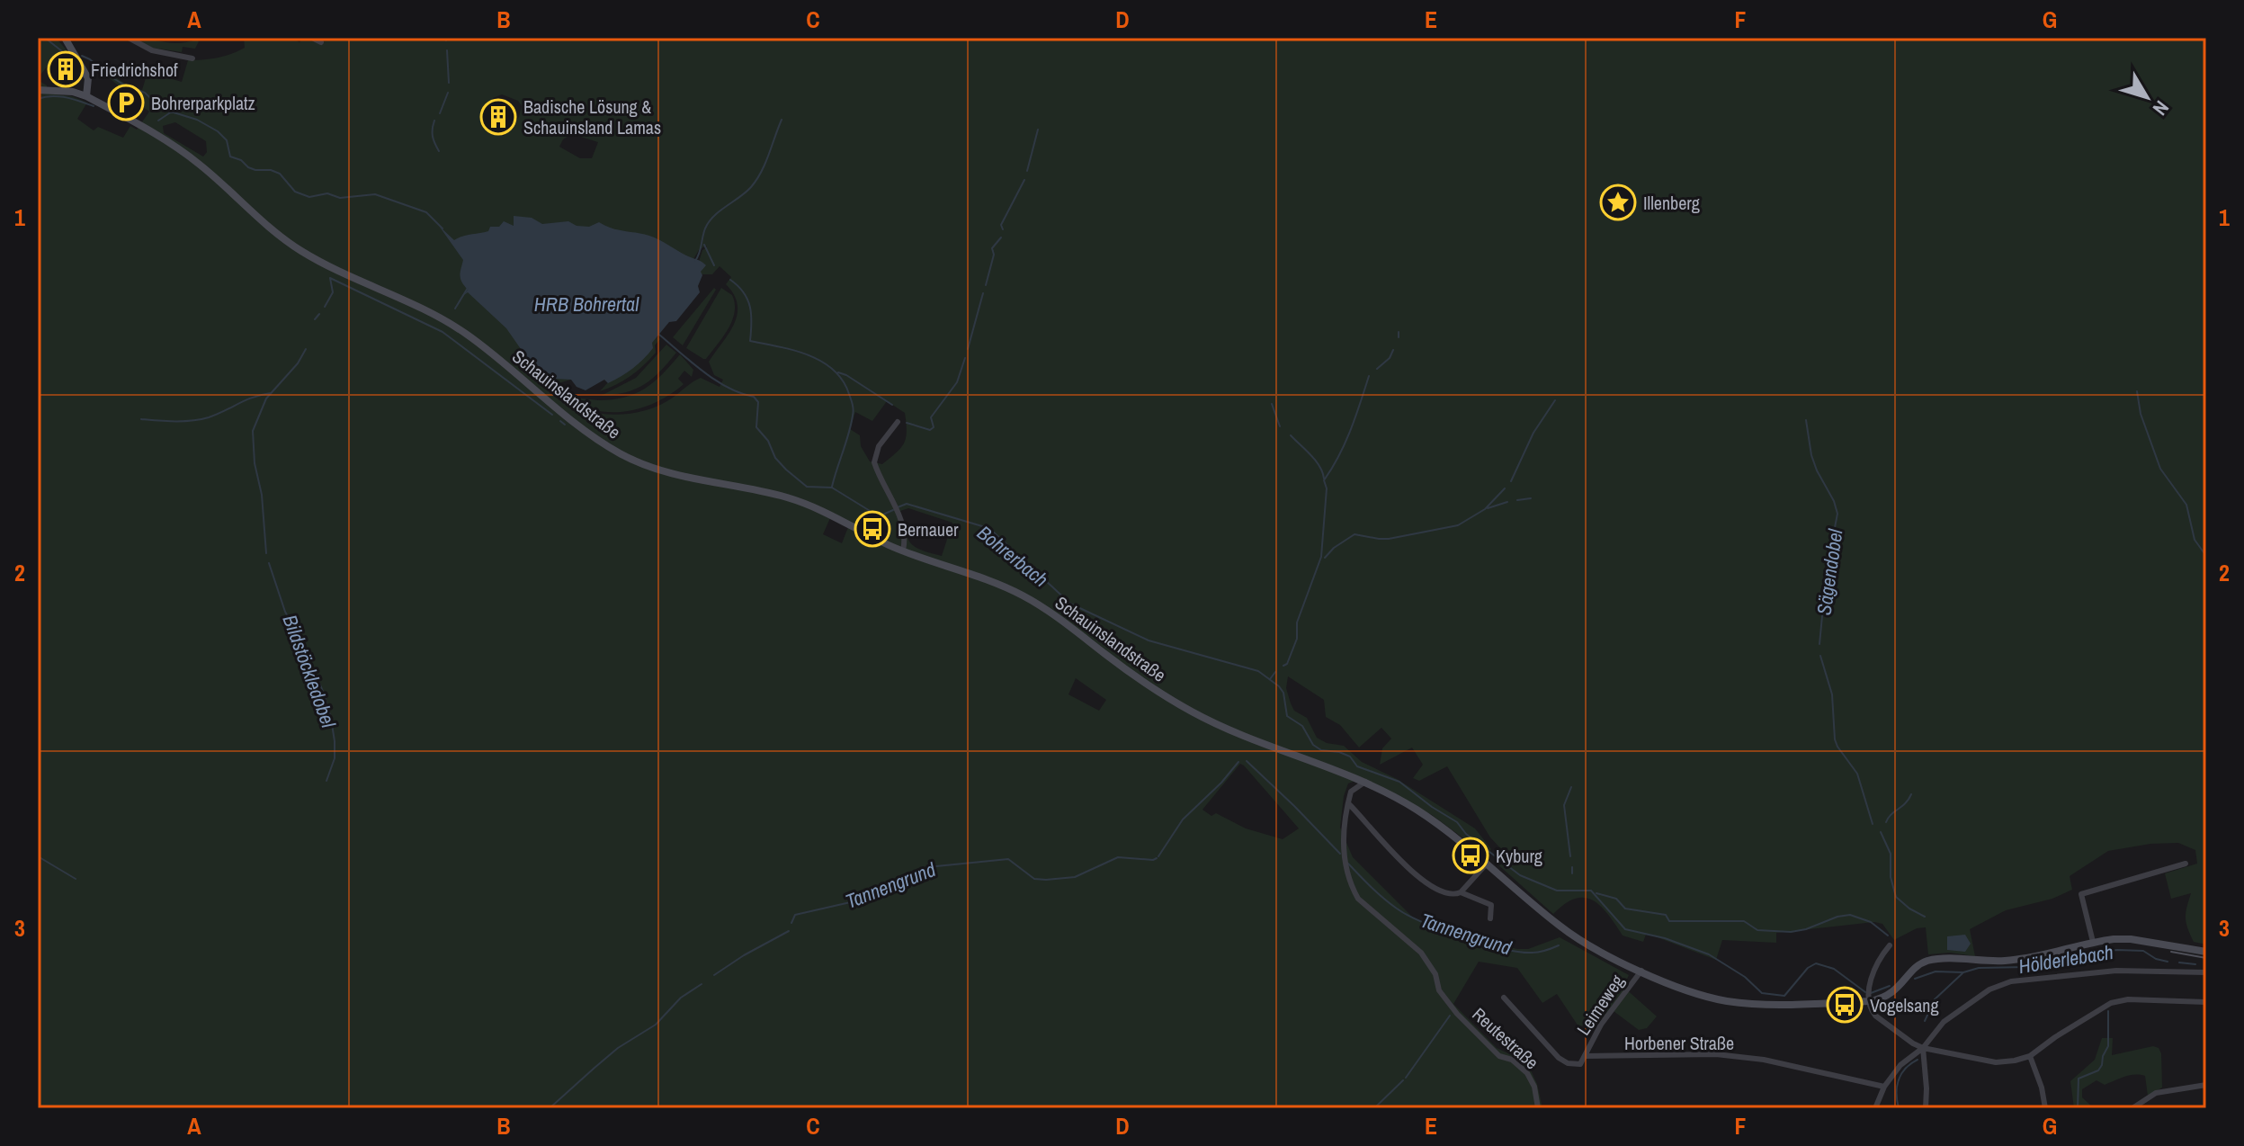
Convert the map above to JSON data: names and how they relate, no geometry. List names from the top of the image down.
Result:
{
  "streets": {
    "main road": ["Schauinslandstraße"],
    "street": ["Leimeweg", "Reutestraße", "Horbener Straße"]
  },
  "crossings": [
    ["Schauinslandstraße", "Leimeweg"],
    ["Leimeweg", "Horbener Straße"]
  ],
  "water": [
    "HRB Bohrertal",
    "Bohrerbach",
    "Sägendobel",
    "Bildstöckledobel",
    "Tannengrund",
    "Hölderlebach"
  ],
  "places": {
    "building": ["Friedrichshof", "Badische Lösung & Schauinsland Lamas"],
    "parking": ["Bohrerparkplatz"],
    "place": ["Illenberg"],
    "bus stop": ["Bernauer", "Kyburg", "Vogelsang"]
  },
  "north": "bottom right",
  "grid": {
    "columns": [
      "A",
      "B",
      "C",
      "D",
      "E",
      "F",
      "G"
    ],
    "rows": ["1", "2", "3"]
  }
}
